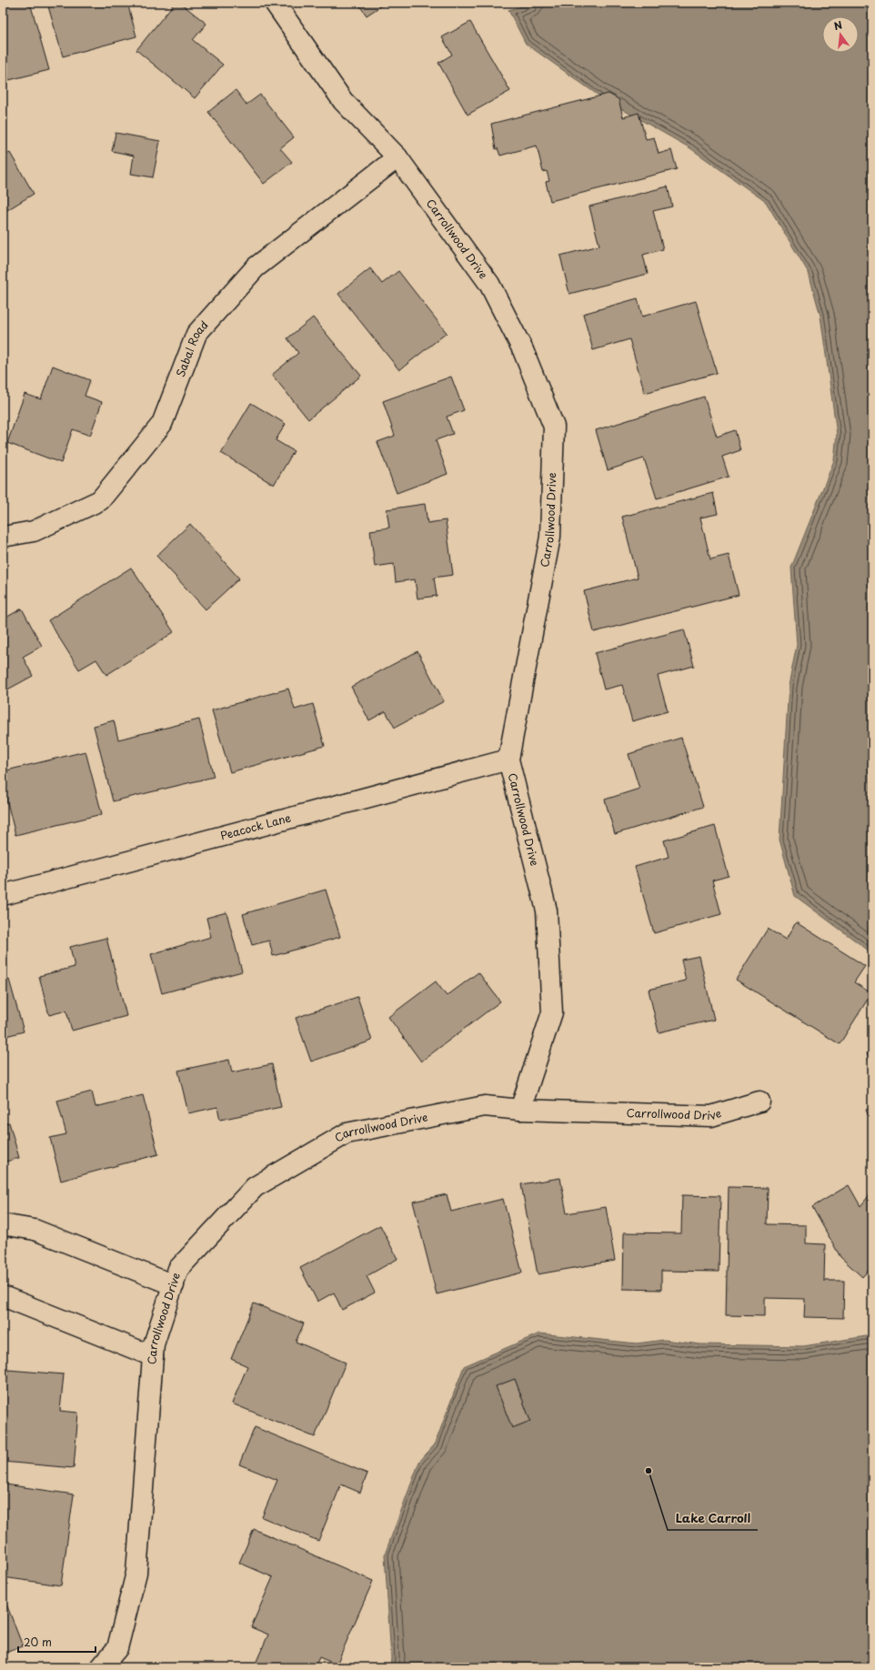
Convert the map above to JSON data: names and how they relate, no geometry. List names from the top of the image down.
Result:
{
  "streets": {
    "street": ["Carrollwood Drive", "Sabal Road", "Peacock Lane"]
  },
  "crossings": [
    ["Carrollwood Drive", "Sabal Road"],
    ["Carrollwood Drive", "Peacock Lane"]
  ],
  "places": ["Lake Carroll"],
  "scale_bar": "20 m",
  "north": "top"
}
